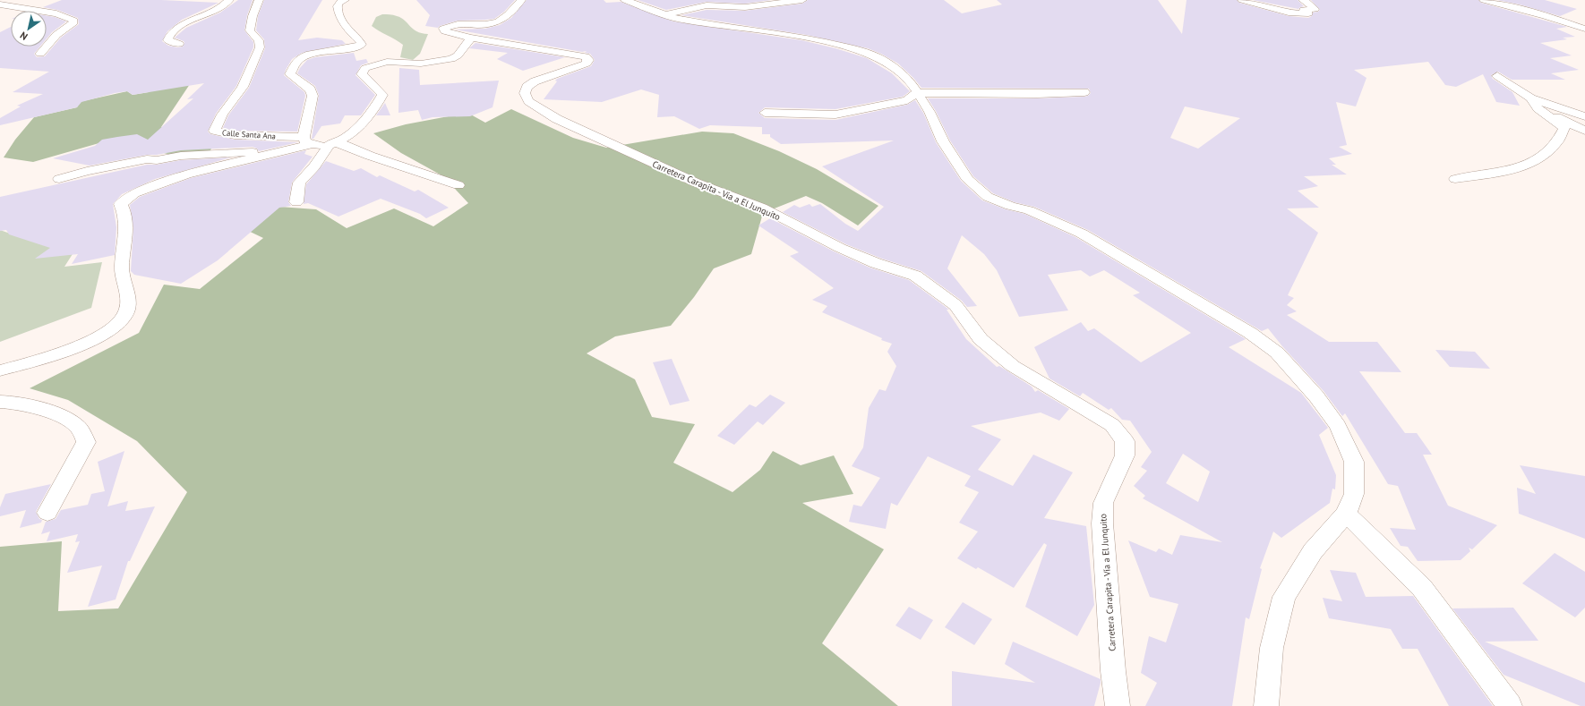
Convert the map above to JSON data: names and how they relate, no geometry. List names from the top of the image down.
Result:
{
  "streets": {
    "street": ["Calle Santa Ana", "Carretera Carapita - Vía a El Junquito"]
  },
  "north": "bottom left"
}
